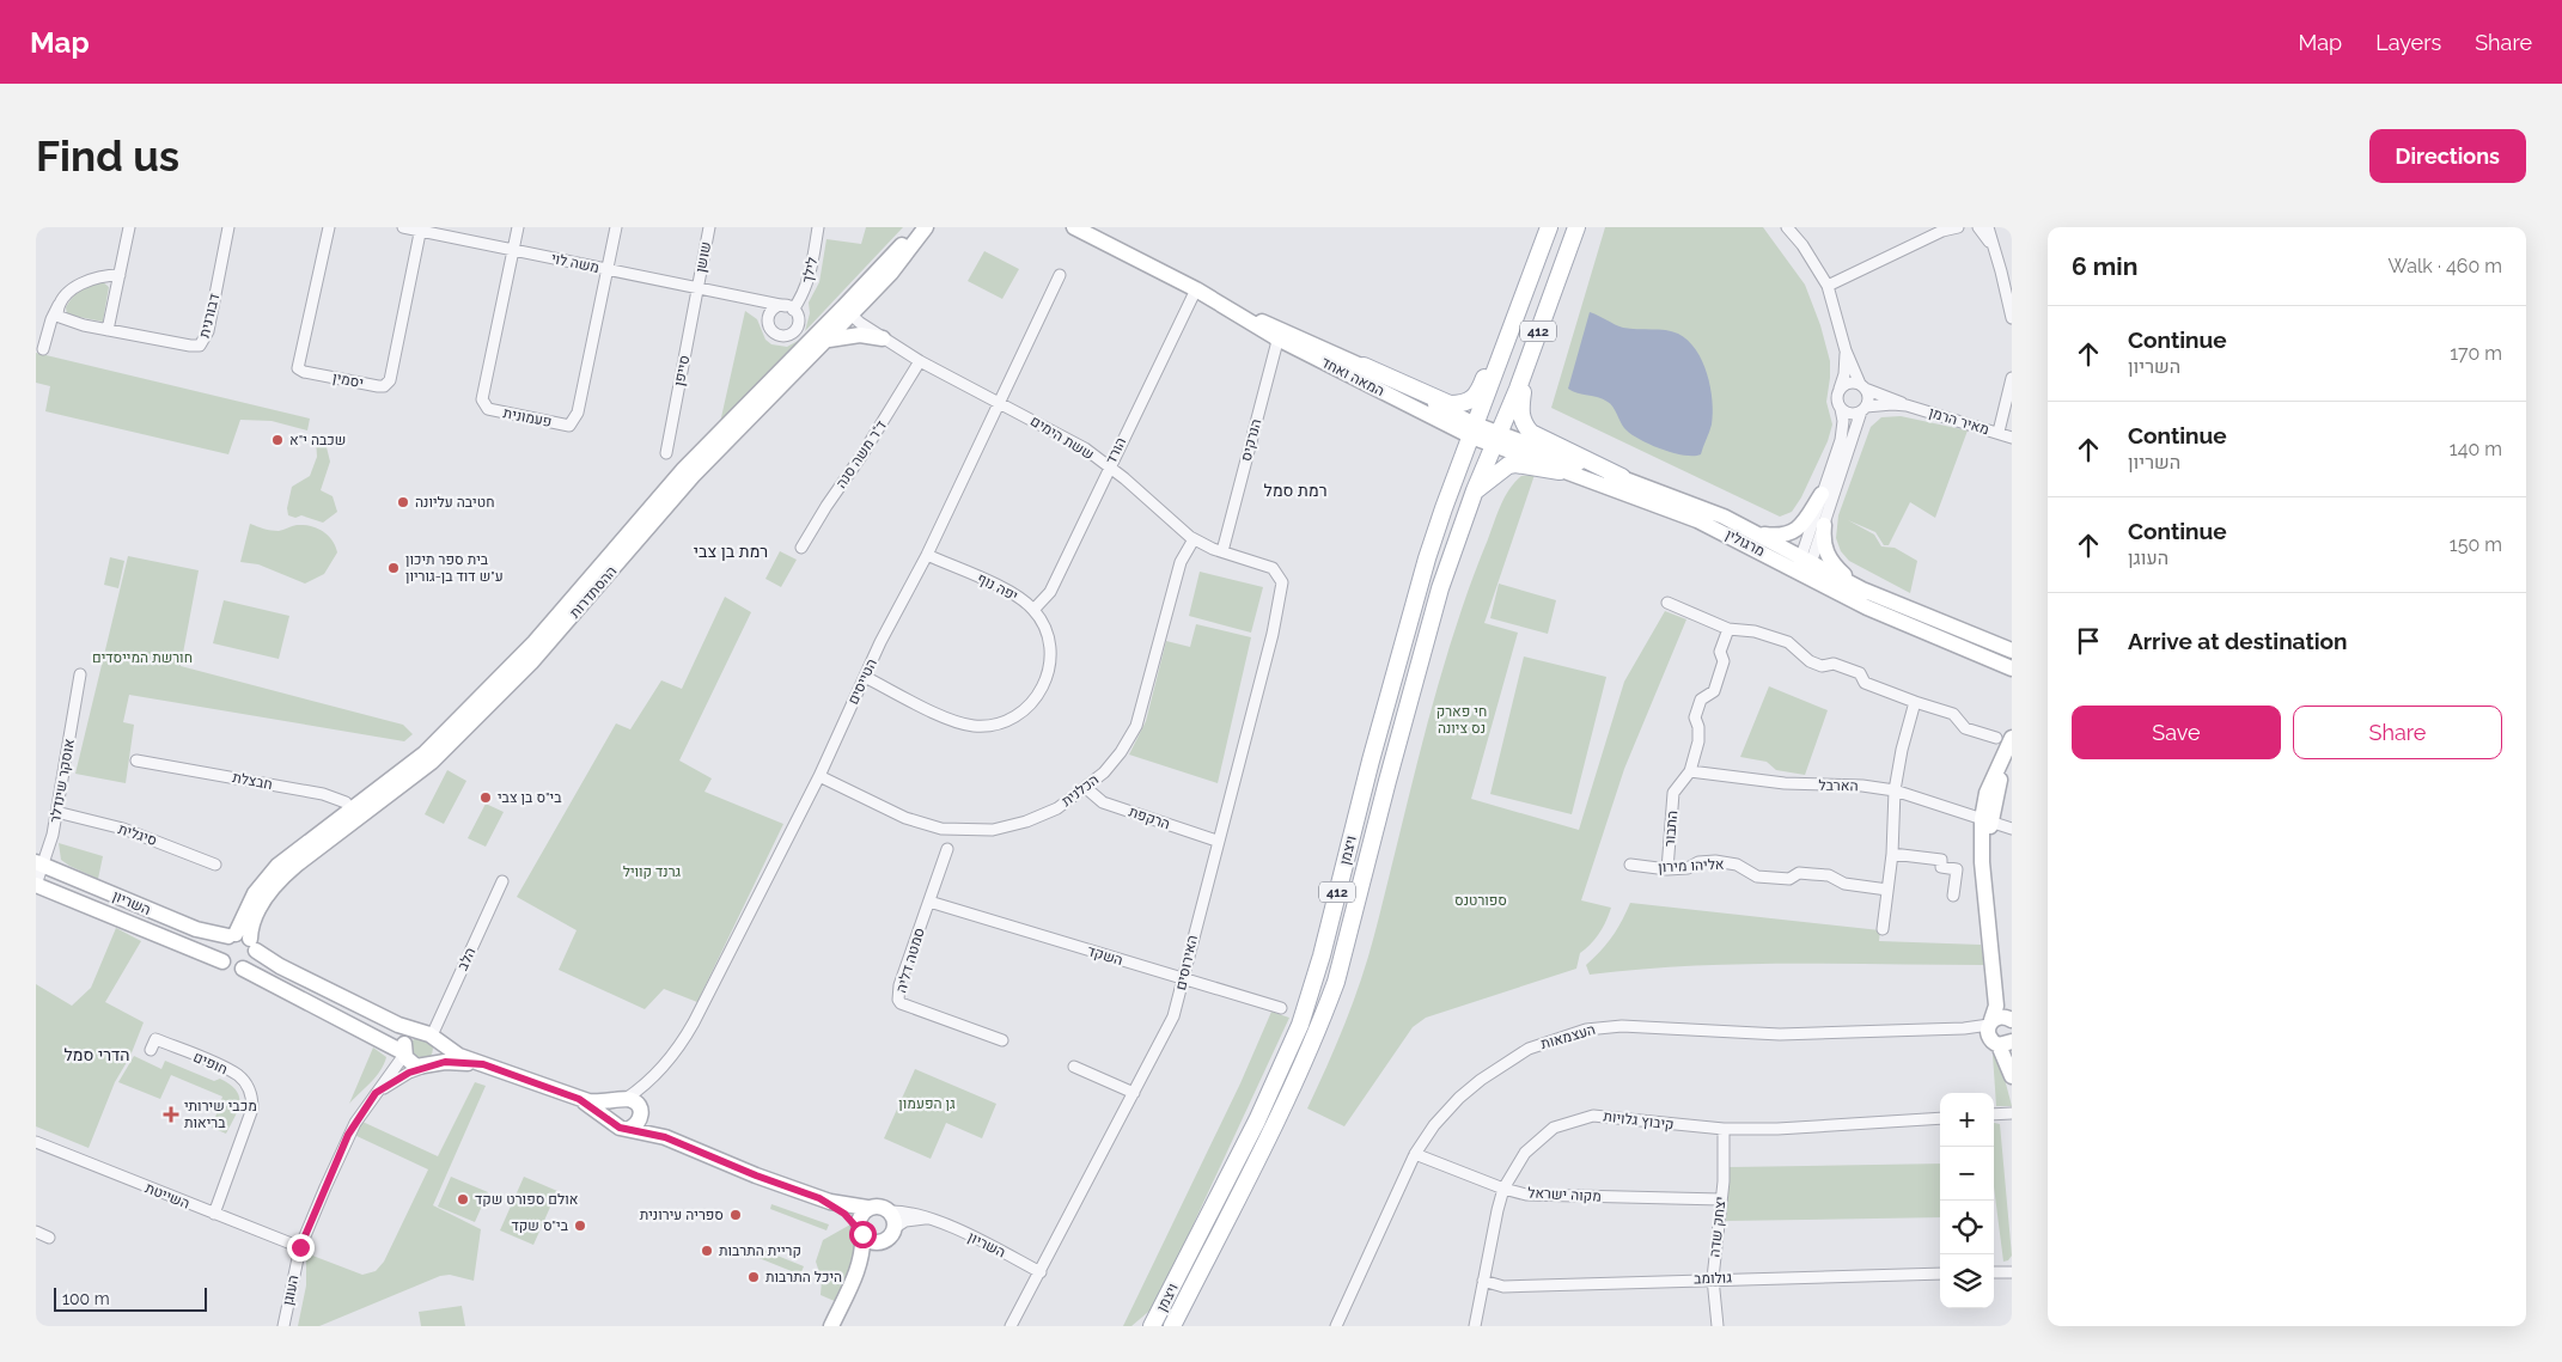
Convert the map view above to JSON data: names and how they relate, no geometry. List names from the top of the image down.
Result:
{
  "streets": {
    "main road": ["412", "ויצמן"],
    "street": [
      "שושן",
      "משה לוי",
      "לילך",
      "דבורנית",
      "סייפן",
      "המאה ואחד",
      "יסמין",
      "פעמונית",
      "מאיר הרמן",
      "ששת הימים",
      "הנרקיס",
      "הורד",
      "ד\"ר משה סנה",
      "מרגולין",
      "יפה נוף",
      "ההסתדרות",
      "הטייסים",
      "אוסקר שינדלר",
      "חבצלת",
      "הארבל",
      "הכלנית",
      "הרקפת",
      "התבור",
      "סיגלית",
      "אליהו מירון",
      "השריון",
      "השקד",
      "הלב",
      "סמטה דליה",
      "האירוסים",
      "העצמאות",
      "חופים",
      "קיבוץ גלויות",
      "מקוה ישראל",
      "השייטת",
      "יצחק שדה",
      "גולומב",
      "העוגן"
    ]
  },
  "crossings": [
    ["שושן", "משה לוי"],
    ["שושן", "סייפן"],
    ["משה לוי", "לילך"],
    ["משה לוי", "סייפן"],
    ["משה לוי", "יסמין"],
    ["משה לוי", "פעמונית"],
    ["412", "המאה ואחד"],
    ["412", "מרגולין"],
    ["412", "ויצמן"],
    ["המאה ואחד", "הנרקיס"],
    ["המאה ואחד", "הורד"],
    ["המאה ואחד", "מרגולין"],
    ["המאה ואחד", "ויצמן"],
    ["ששת הימים", "הנרקיס"],
    ["ששת הימים", "הורד"],
    ["ששת הימים", "ד\"ר משה סנה"],
    ["ששת הימים", "ההסתדרות"],
    ["ששת הימים", "הטייסים"],
    ["ששת הימים", "הכלנית"],
    ["ששת הימים", "האירוסים"],
    ["הורד", "יפה נוף"],
    ["הורד", "הטייסים"],
    ["מרגולין", "ויצמן"],
    ["יפה נוף", "הטייסים"],
    ["ההסתדרות", "חבצלת"],
    ["ההסתדרות", "השריון"],
    ["הטייסים", "הכלנית"],
    ["הטייסים", "השריון"],
    ["אוסקר שינדלר", "סיגלית"],
    ["אוסקר שינדלר", "השריון"],
    ["הארבל", "התבור"],
    ["הכלנית", "הרקפת"],
    ["הרקפת", "האירוסים"],
    ["התבור", "אליהו מירון"],
    ["השריון", "הלב"],
    ["השריון", "האירוסים"],
    ["השריון", "העוגן"],
    ["השקד", "סמטה דליה"],
    ["השקד", "האירוסים"],
    ["הלב", "העוגן"],
    ["העצמאות", "מקוה ישראל"],
    ["חופים", "השייטת"],
    ["קיבוץ גלויות", "מקוה ישראל"],
    ["קיבוץ גלויות", "יצחק שדה"],
    ["קיבוץ גלויות", "גולומב"],
    ["מקוה ישראל", "יצחק שדה"],
    ["השייטת", "העוגן"],
    ["יצחק שדה", "גולומב"]
  ],
  "districts": ["רמת סמל", "רמת בן צבי", "הדרי סמל"],
  "parks": [
    "חורשת המייסדים",
    "חי פארק נס ציונה",
    "גרנד קוויל",
    "ספורטנס",
    "גן הפעמון"
  ],
  "places": {
    "other": [
      "שכבה י\"א",
      "חטיבה עליונה",
      "בית ספר תיכון ע\"ש דוד בן-גוריון",
      "בי\"ס בן צבי",
      "אולם ספורט שקד",
      "ספריה עירונית",
      "בי\"ס שקד",
      "קריית התרבות",
      "היכל התרבות"
    ],
    "health": ["מכבי שירותי בריאות"]
  },
  "scale_bar": "100 m",
  "page": {
    "header": "Map",
    "nav": ["Map", "Layers", "Share"],
    "buttons": [
      "Directions",
      ["Save", "Share"]
    ],
    "title": "Find us",
    "heading": ["6 min", "Walk · 460 m"],
    "list": [
      ["Continue", "השריון", "170 m"],
      ["Continue", "השריון", "140 m"],
      ["Continue", "העוגן", "150 m"],
      "Arrive at destination"
    ],
    "map_buttons": ["+", "−"],
    "scale": "100 m"
  }
}
